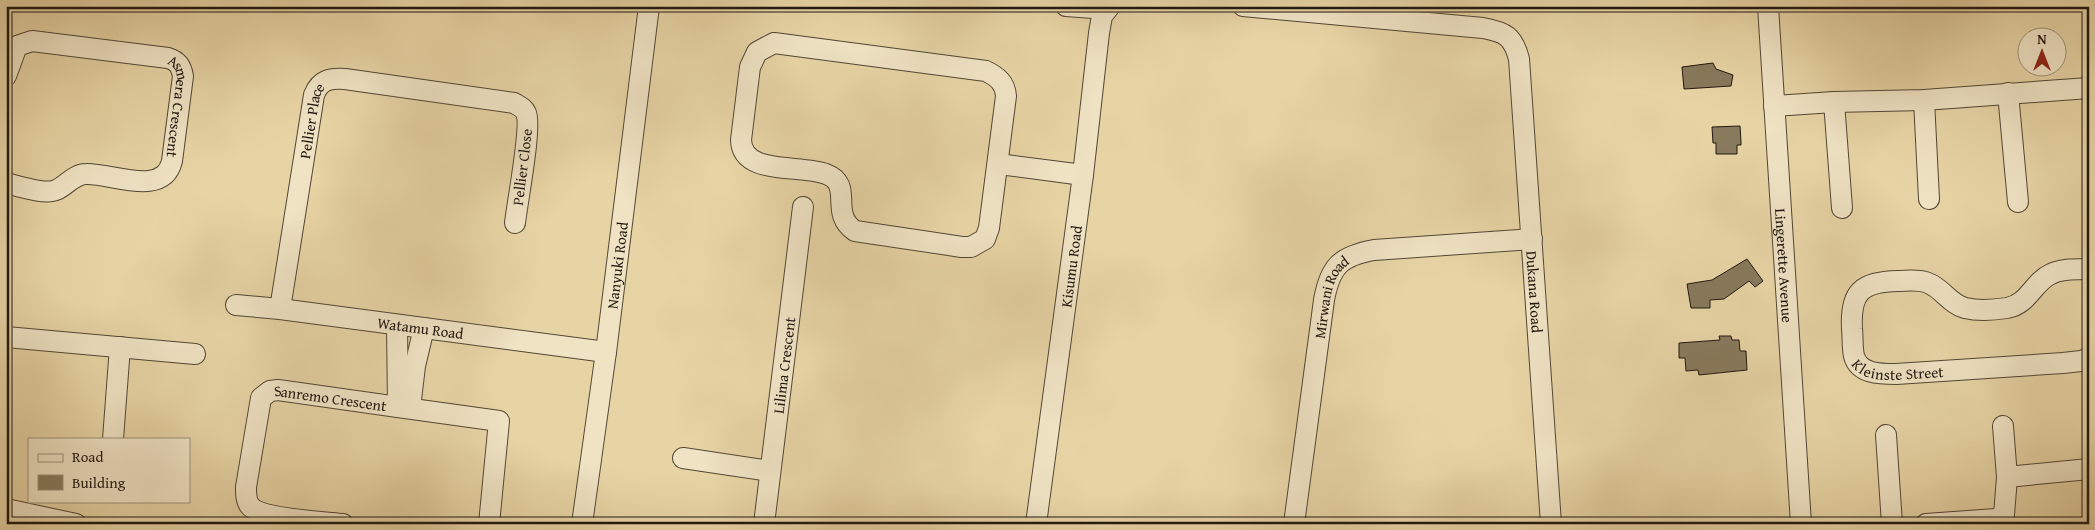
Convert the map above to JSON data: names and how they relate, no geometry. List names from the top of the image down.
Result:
{
  "streets": {
    "street": [
      "Asmera Crescent",
      "Pellier Place",
      "Pellier Close",
      "Nanyuki Road",
      "Lingerette Avenue",
      "Kisumu Road",
      "Dukana Road",
      "Mirwani Road",
      "Watamu Road",
      "Kleinste Street",
      "Lilima Crescent",
      "Sanremo Crescent"
    ]
  },
  "crossings": [
    ["Pellier Place", "Pellier Close"],
    ["Pellier Place", "Watamu Road"],
    ["Nanyuki Road", "Watamu Road"],
    ["Dukana Road", "Mirwani Road"]
  ],
  "legend": ["Road", "Building"],
  "north": "top"
}
